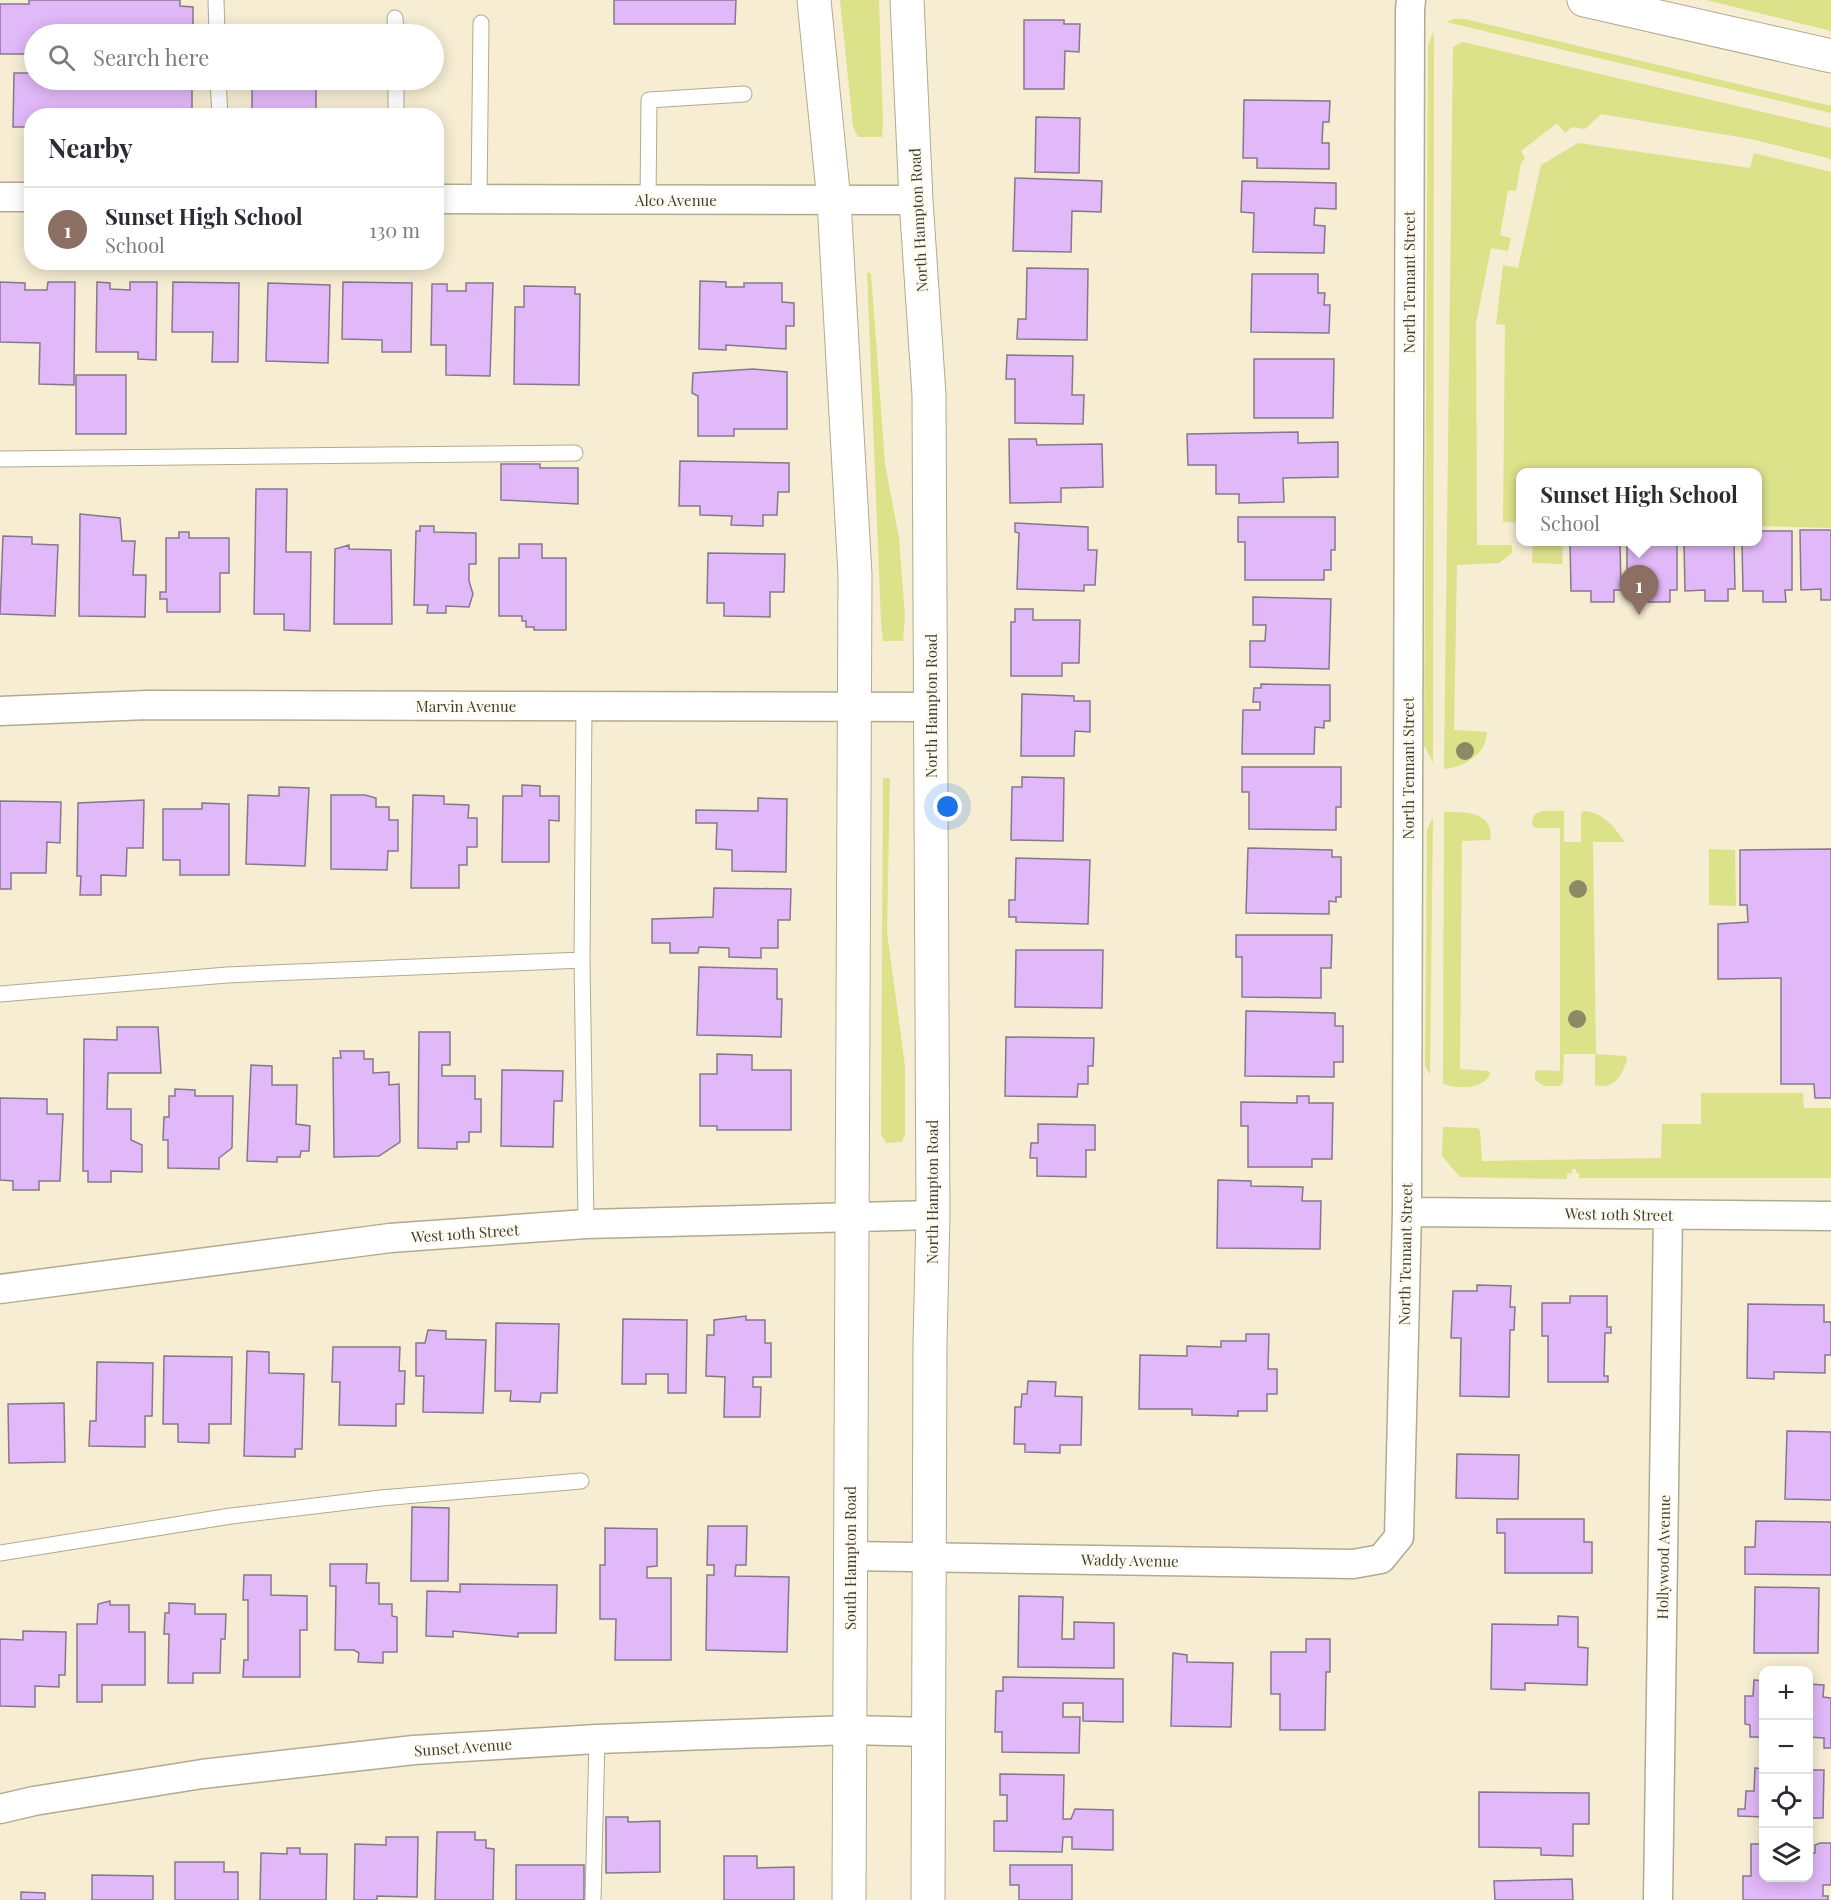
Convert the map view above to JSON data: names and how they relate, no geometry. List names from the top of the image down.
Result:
{
  "streets": {
    "main road": ["North Hampton Road", "South Hampton Road"],
    "street": [
      "Alco Avenue",
      "North Tennant Street",
      "Marvin Avenue",
      "West 10th Street",
      "Hollywood Avenue",
      "Waddy Avenue",
      "Sunset Avenue"
    ]
  },
  "crossings": [
    ["Alco Avenue", "North Hampton Road"],
    ["North Hampton Road", "Marvin Avenue"],
    ["North Hampton Road", "West 10th Street"],
    ["North Hampton Road", "Waddy Avenue"],
    ["North Tennant Street", "West 10th Street"],
    ["North Tennant Street", "Waddy Avenue"],
    ["West 10th Street", "Hollywood Avenue"],
    ["West 10th Street", "South Hampton Road"],
    ["South Hampton Road", "Waddy Avenue"],
    ["South Hampton Road", "Sunset Avenue"]
  ],
  "page": {
    "search": "Search here",
    "heading": "Nearby",
    "list": [
      {
        "mark": "1",
        "name": "Sunset High School",
        "note": "School",
        "value": "130 m"
      }
    ],
    "popup": ["Sunset High School", "School"],
    "pins": "1",
    "map_buttons": ["+", "−"]
  }
}
